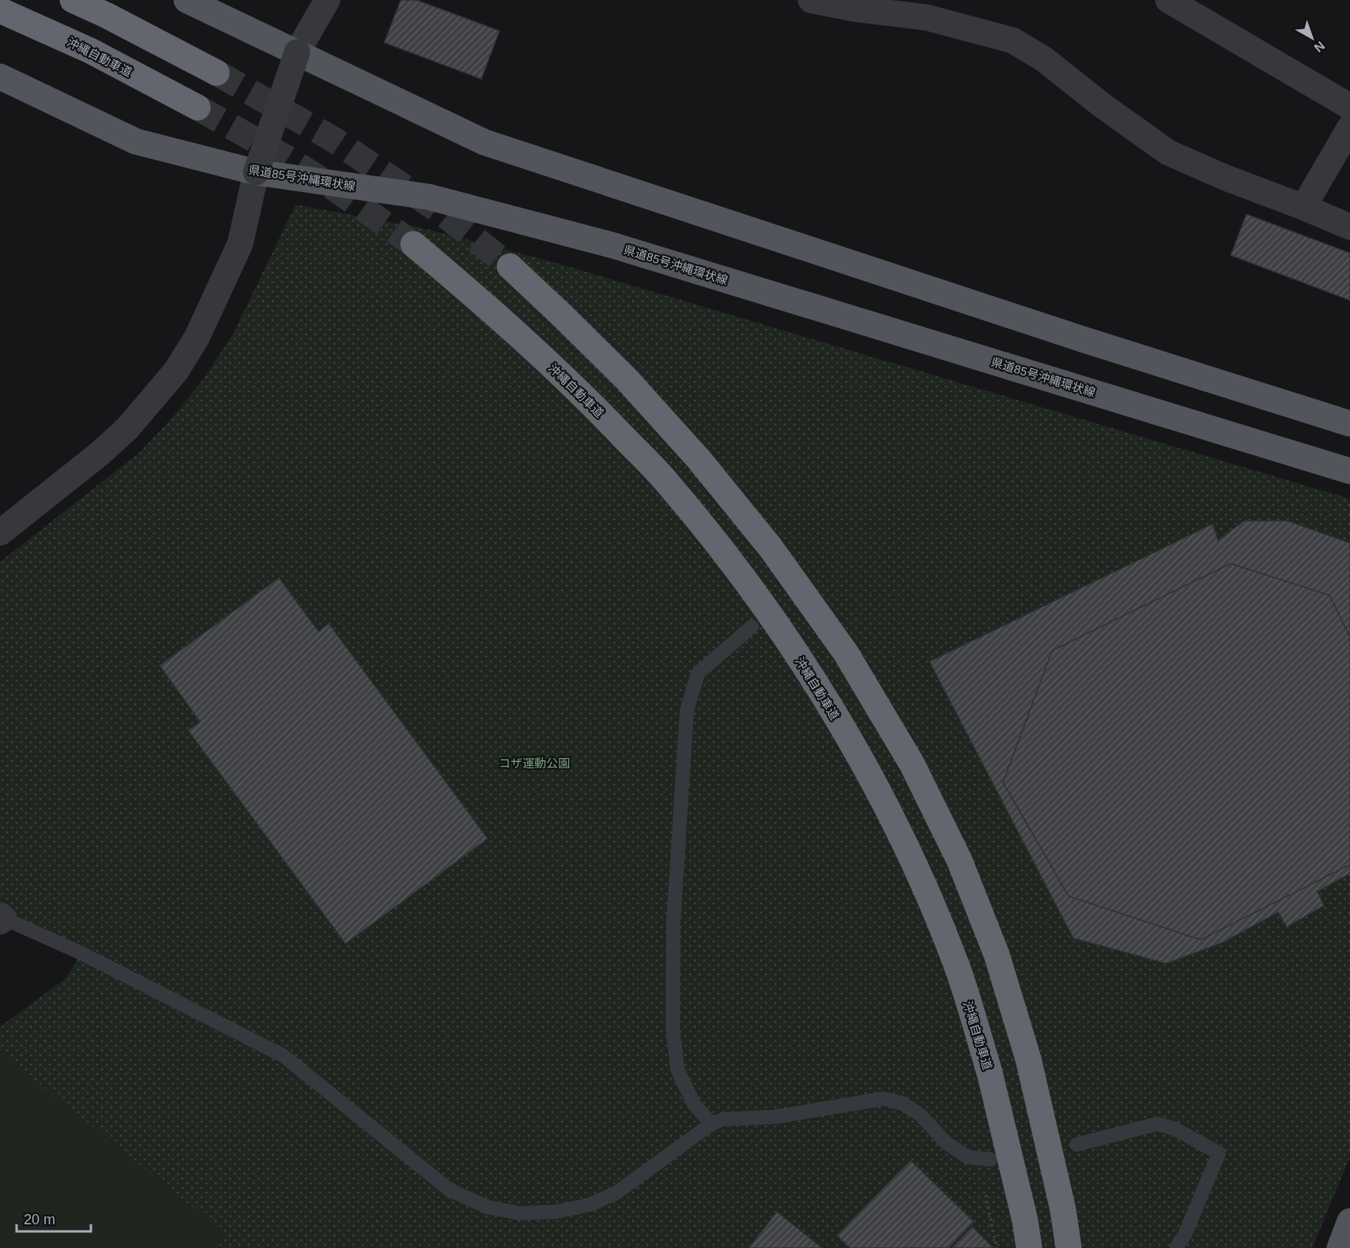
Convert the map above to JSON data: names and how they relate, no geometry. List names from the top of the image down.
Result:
{
  "streets": {
    "highway": ["沖縄自動車道"],
    "main road": ["県道85号沖縄環状線"]
  },
  "parks": ["コザ運動公園"],
  "scale_bar": "20 m",
  "north": "bottom right"
}
